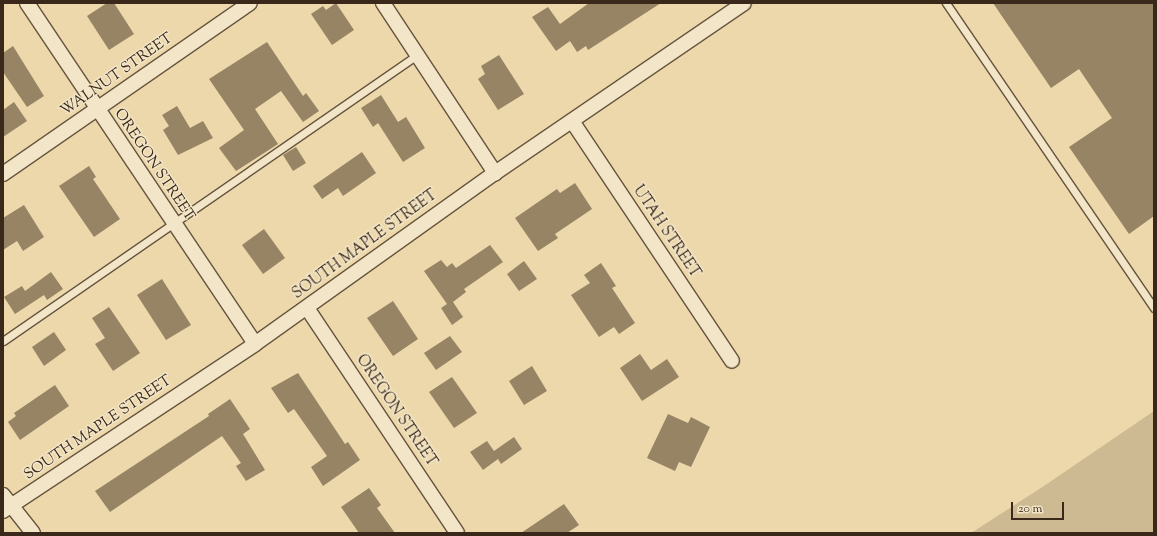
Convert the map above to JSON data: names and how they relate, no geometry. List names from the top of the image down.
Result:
{
  "streets": {
    "street": [
      "WALNUT STREET",
      "OREGON STREET",
      "UTAH STREET",
      "SOUTH MAPLE STREET"
    ]
  },
  "crossings": [
    ["WALNUT STREET", "OREGON STREET"],
    ["OREGON STREET", "SOUTH MAPLE STREET"],
    ["UTAH STREET", "SOUTH MAPLE STREET"]
  ],
  "scale_bar": "20 m"
}
